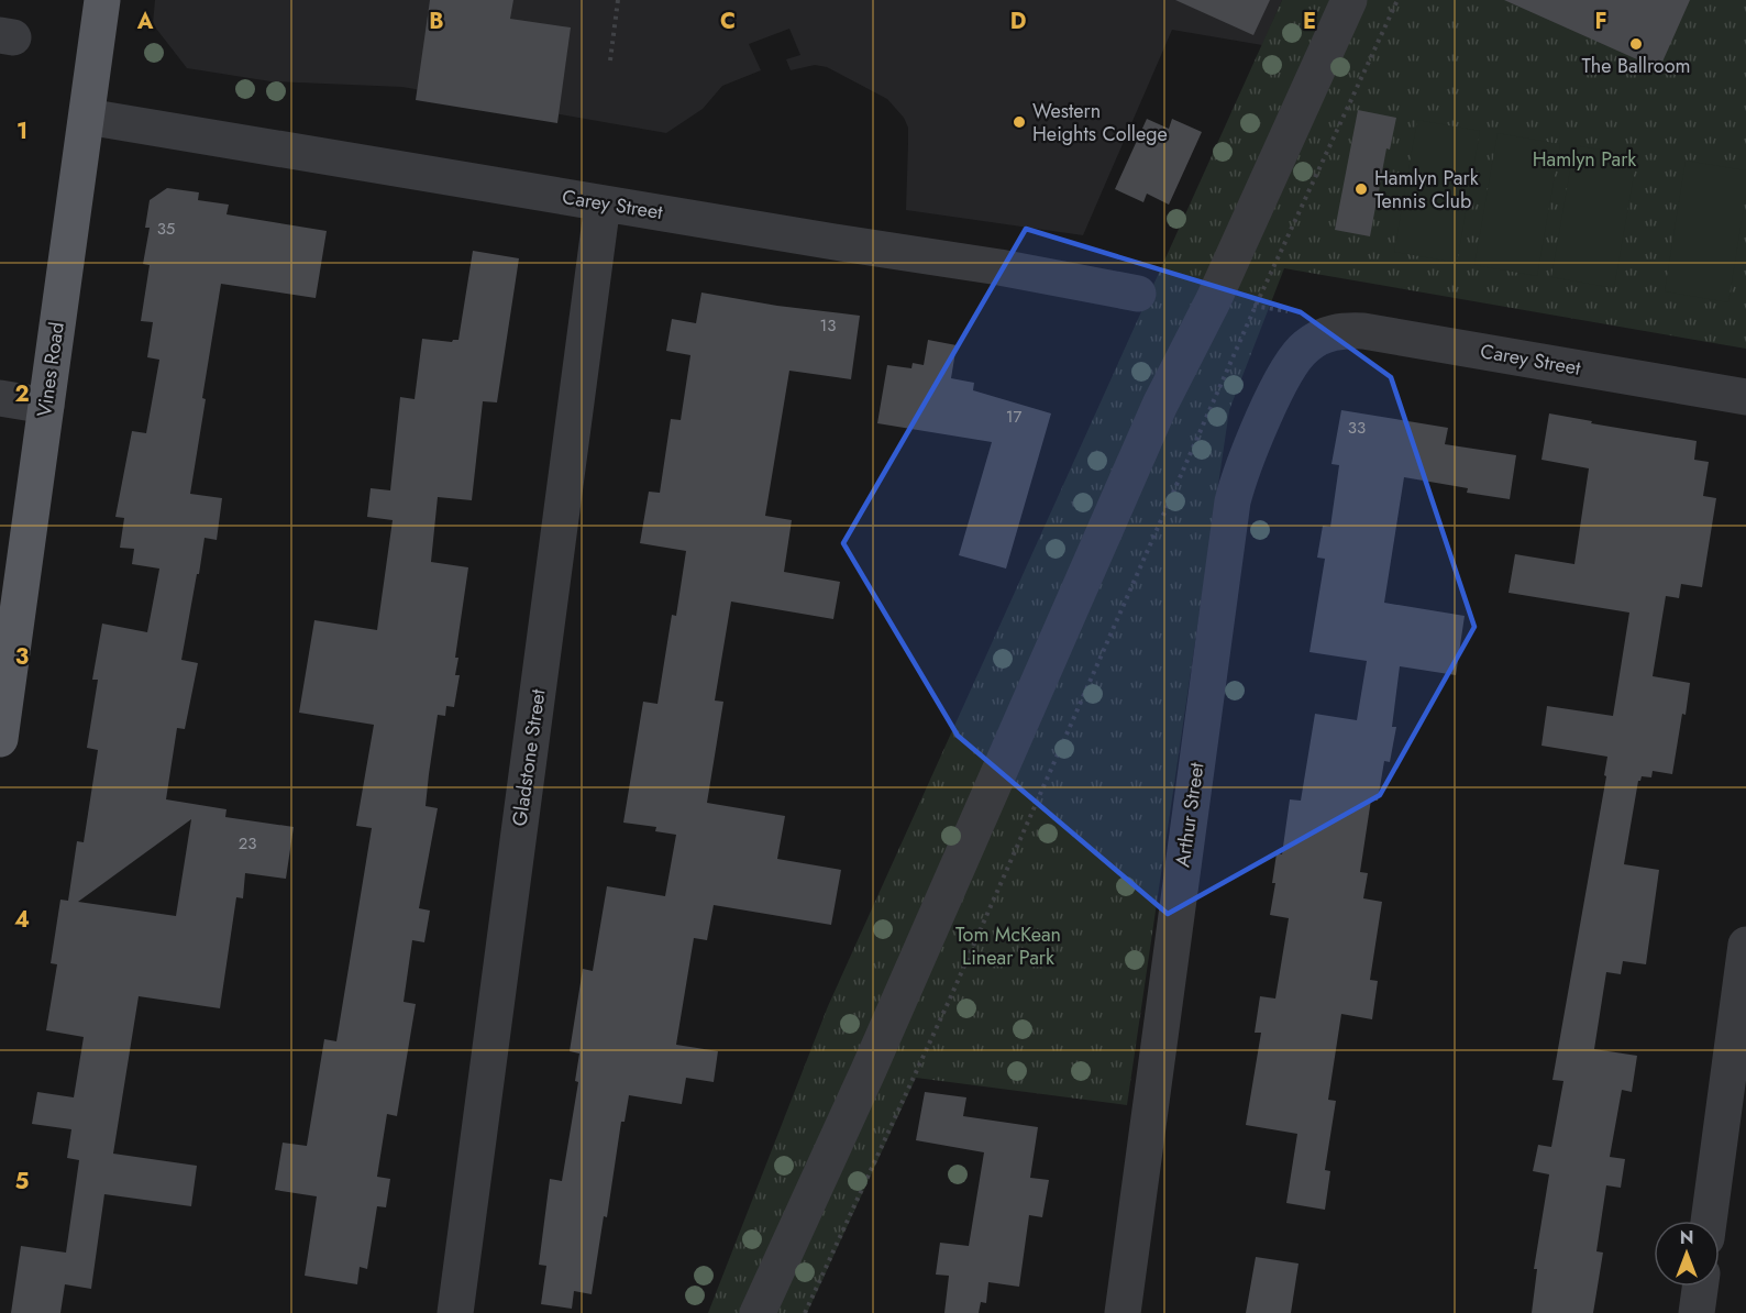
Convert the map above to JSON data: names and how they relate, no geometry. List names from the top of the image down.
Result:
{
  "streets": {
    "main road": ["Vines Road"],
    "street": ["Carey Street", "Gladstone Street", "Arthur Street"]
  },
  "crossings": [
    ["Carey Street", "Vines Road"],
    ["Carey Street", "Gladstone Street"],
    ["Carey Street", "Arthur Street"]
  ],
  "parks": ["Hamlyn Park", "Tom McKean Linear Park"],
  "places": ["The Ballroom", "Western Heights College", "Hamlyn Park Tennis Club"],
  "house_numbers": [
    "35",
    "13",
    "17",
    "33",
    "23"
  ],
  "north": "top",
  "grid": {
    "columns": [
      "A",
      "B",
      "C",
      "D",
      "E",
      "F"
    ],
    "rows": [
      "1",
      "2",
      "3",
      "4",
      "5"
    ]
  }
}
